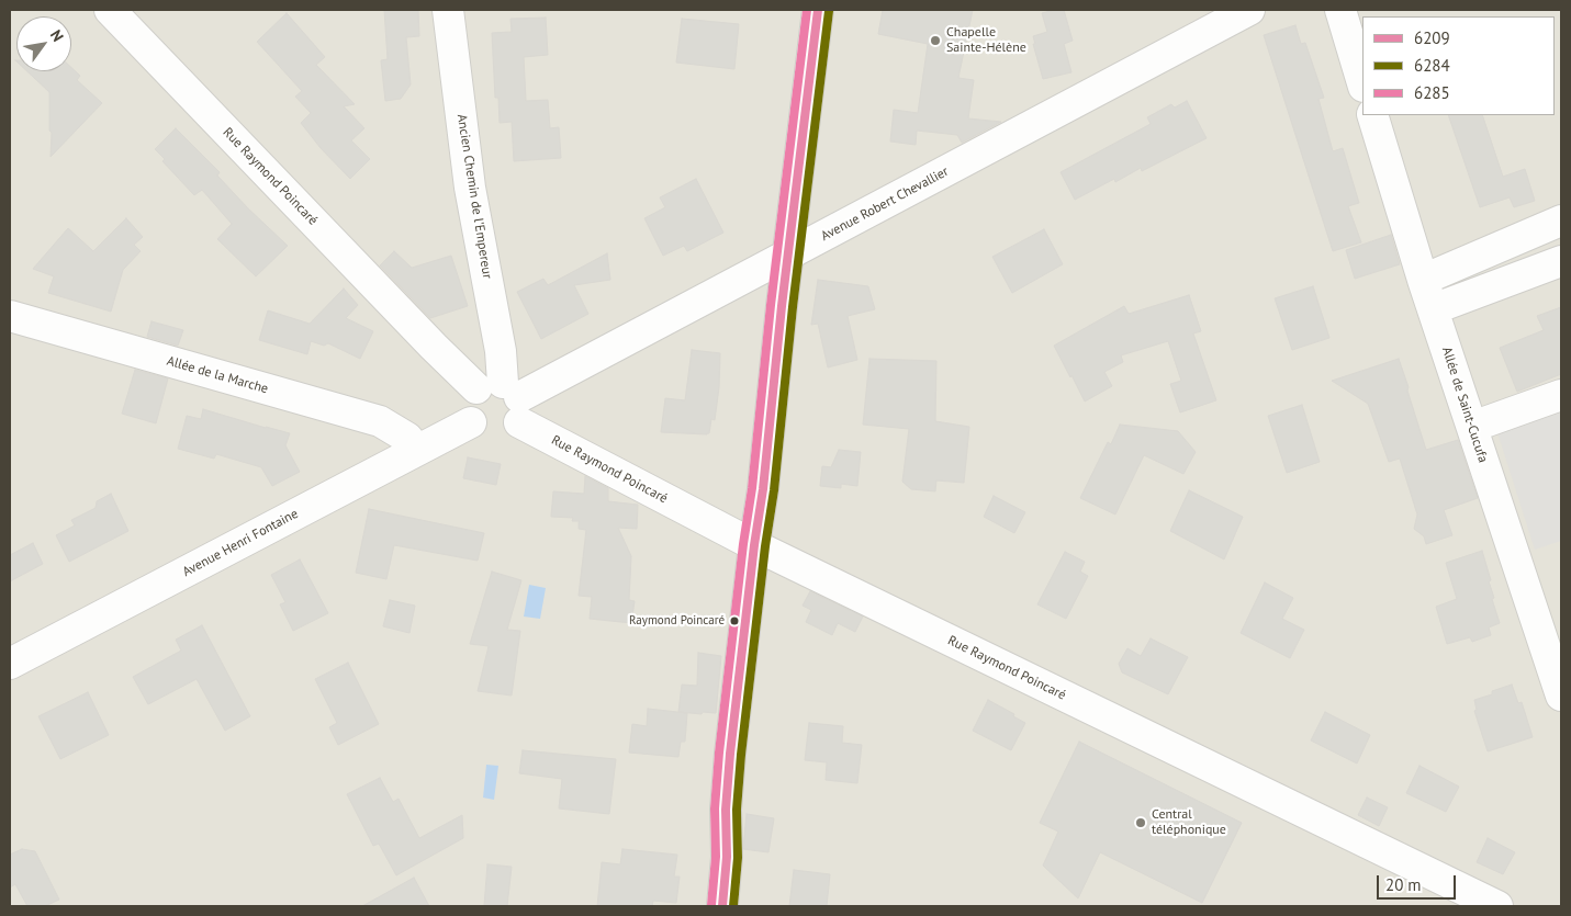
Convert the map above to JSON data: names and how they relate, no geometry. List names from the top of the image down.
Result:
{
  "streets": {
    "street": [
      "Rue Raymond Poincaré",
      "Ancien Chemin de l'Empereur",
      "Avenue Robert Chevallier",
      "Allée de la Marche",
      "Allée de Saint-Cucufa",
      "Avenue Henri Fontaine"
    ]
  },
  "crossings": [
    ["Rue Raymond Poincaré", "Ancien Chemin de l'Empereur"],
    ["Rue Raymond Poincaré", "Avenue Robert Chevallier"],
    ["Rue Raymond Poincaré", "Avenue Henri Fontaine"],
    ["Ancien Chemin de l'Empereur", "Avenue Robert Chevallier"],
    ["Ancien Chemin de l'Empereur", "Avenue Henri Fontaine"],
    ["Avenue Robert Chevallier", "Avenue Henri Fontaine"],
    ["Allée de la Marche", "Avenue Henri Fontaine"]
  ],
  "places": ["Chapelle Sainte-Hélène", "Raymond Poincaré", "Central téléphonique"],
  "lines": ["transit line 6209", "transit line 6285", "transit line 6284"],
  "legend": ["6209", "6284", "6285"],
  "scale_bar": "20 m",
  "north": "top right"
}
